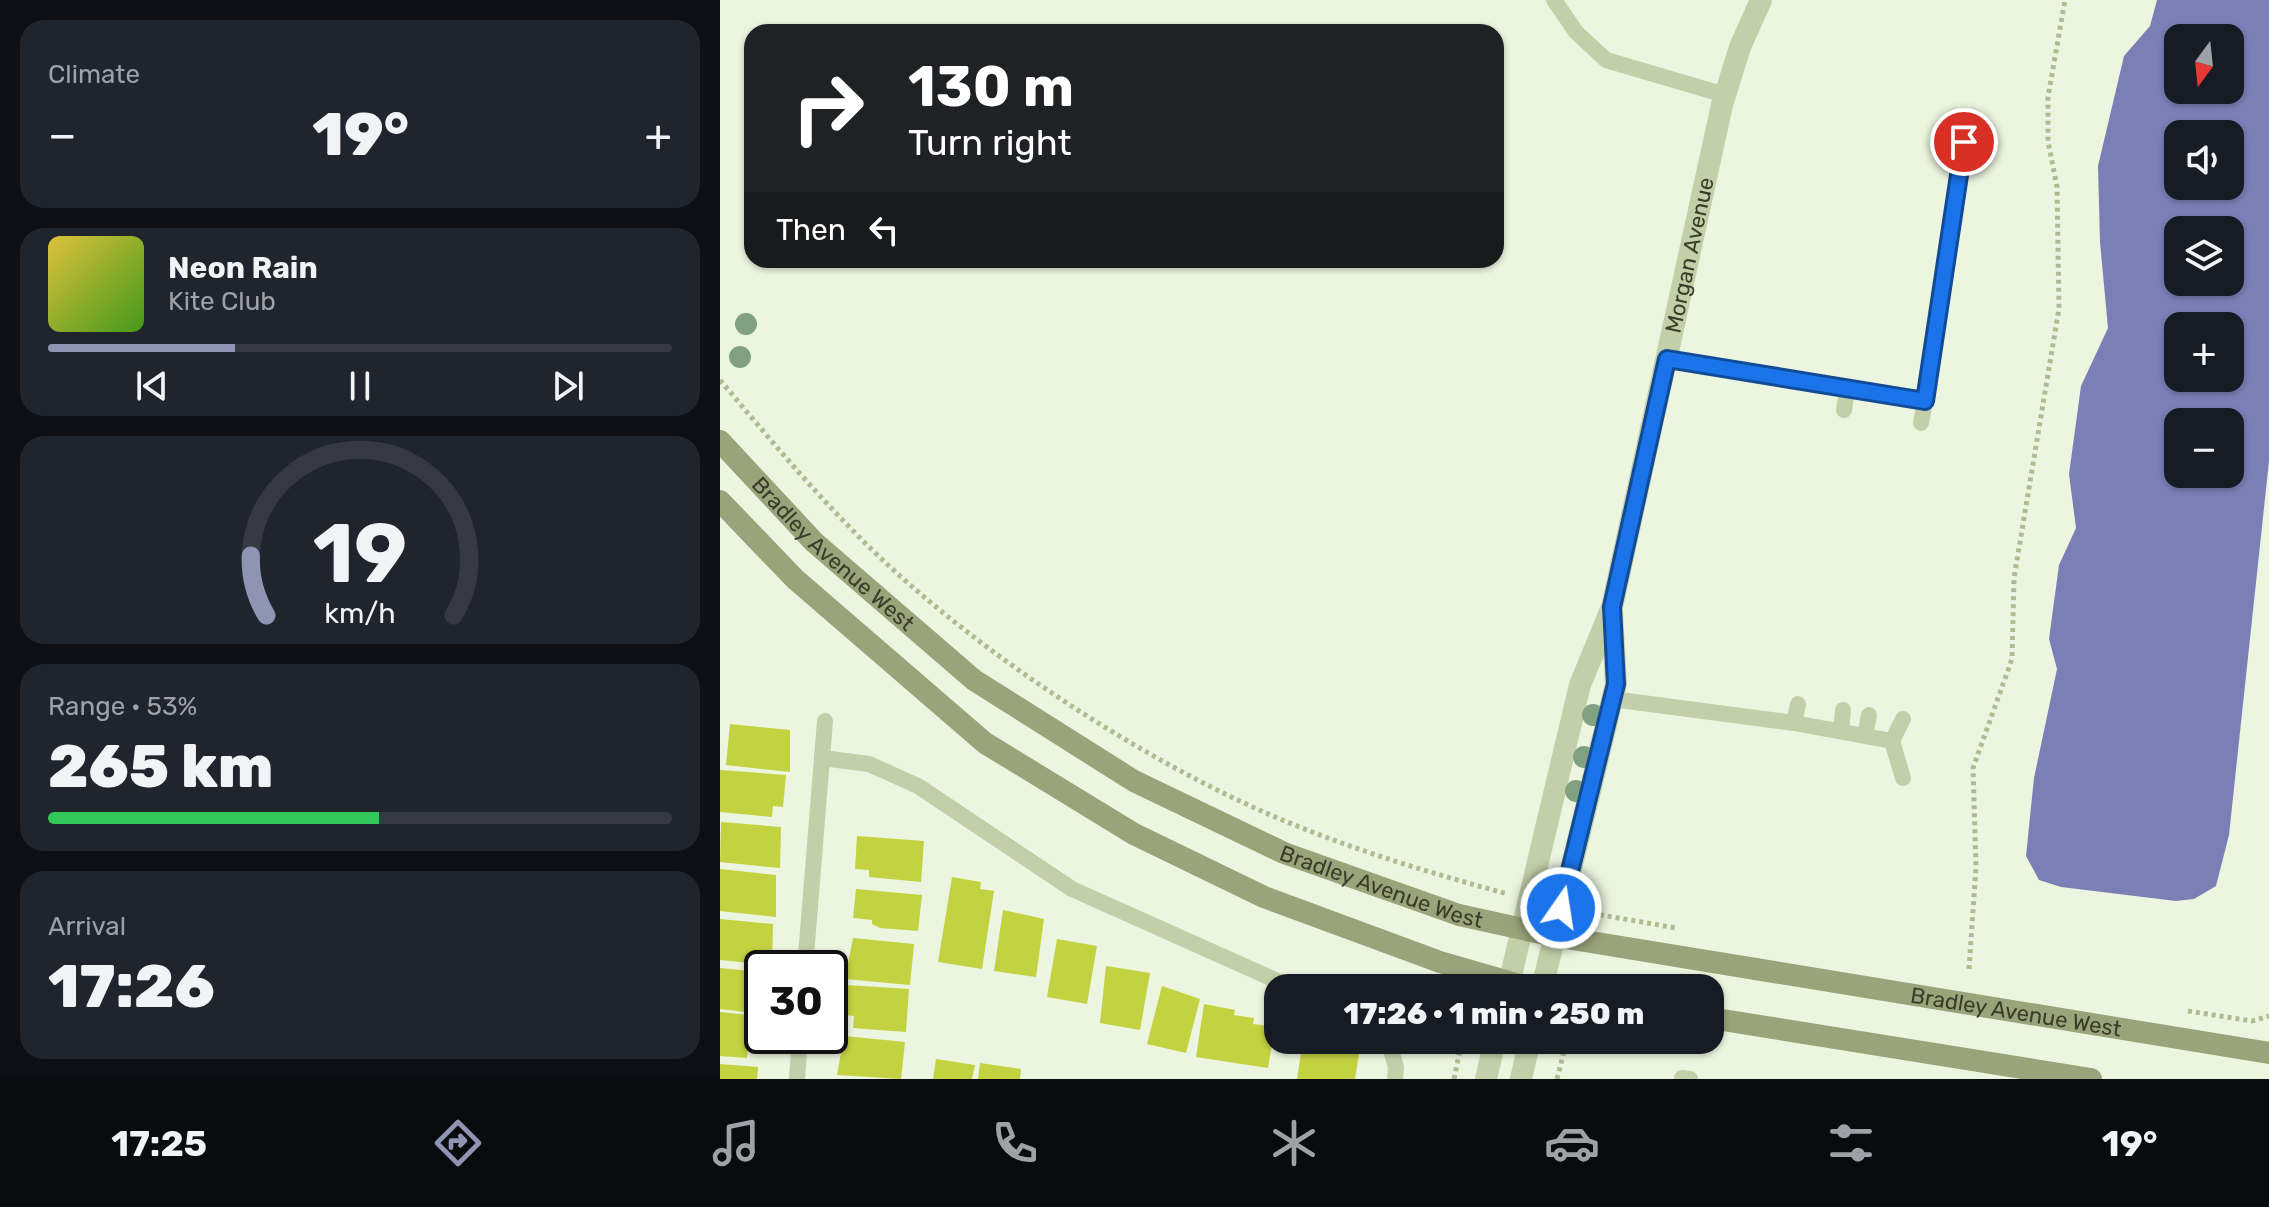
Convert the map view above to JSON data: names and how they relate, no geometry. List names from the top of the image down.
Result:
{
  "streets": {
    "main road": ["Bradley Avenue West"],
    "street": ["Morgan Avenue"]
  },
  "crossings": [
    ["Morgan Avenue", "Bradley Avenue West"]
  ],
  "north": "bottom",
  "page": {
    "tile": [
      "Climate",
      ["Range · 53%", "265 km"],
      ["Arrival", "17:26"]
    ],
    "map_buttons": ["+", "−"],
    "turn": ["130 m", "Turn right"],
    "heat": ["−", "19°", "+"],
    "then": "Then",
    "song": ["Neon Rain", "Kite Club"],
    "limit": "30",
    "trip": "17:26 · 1 min · 250 m",
    "tabs": ["17:25", "19°"],
    "gauge": ["19", "km/h"]
  }
}
